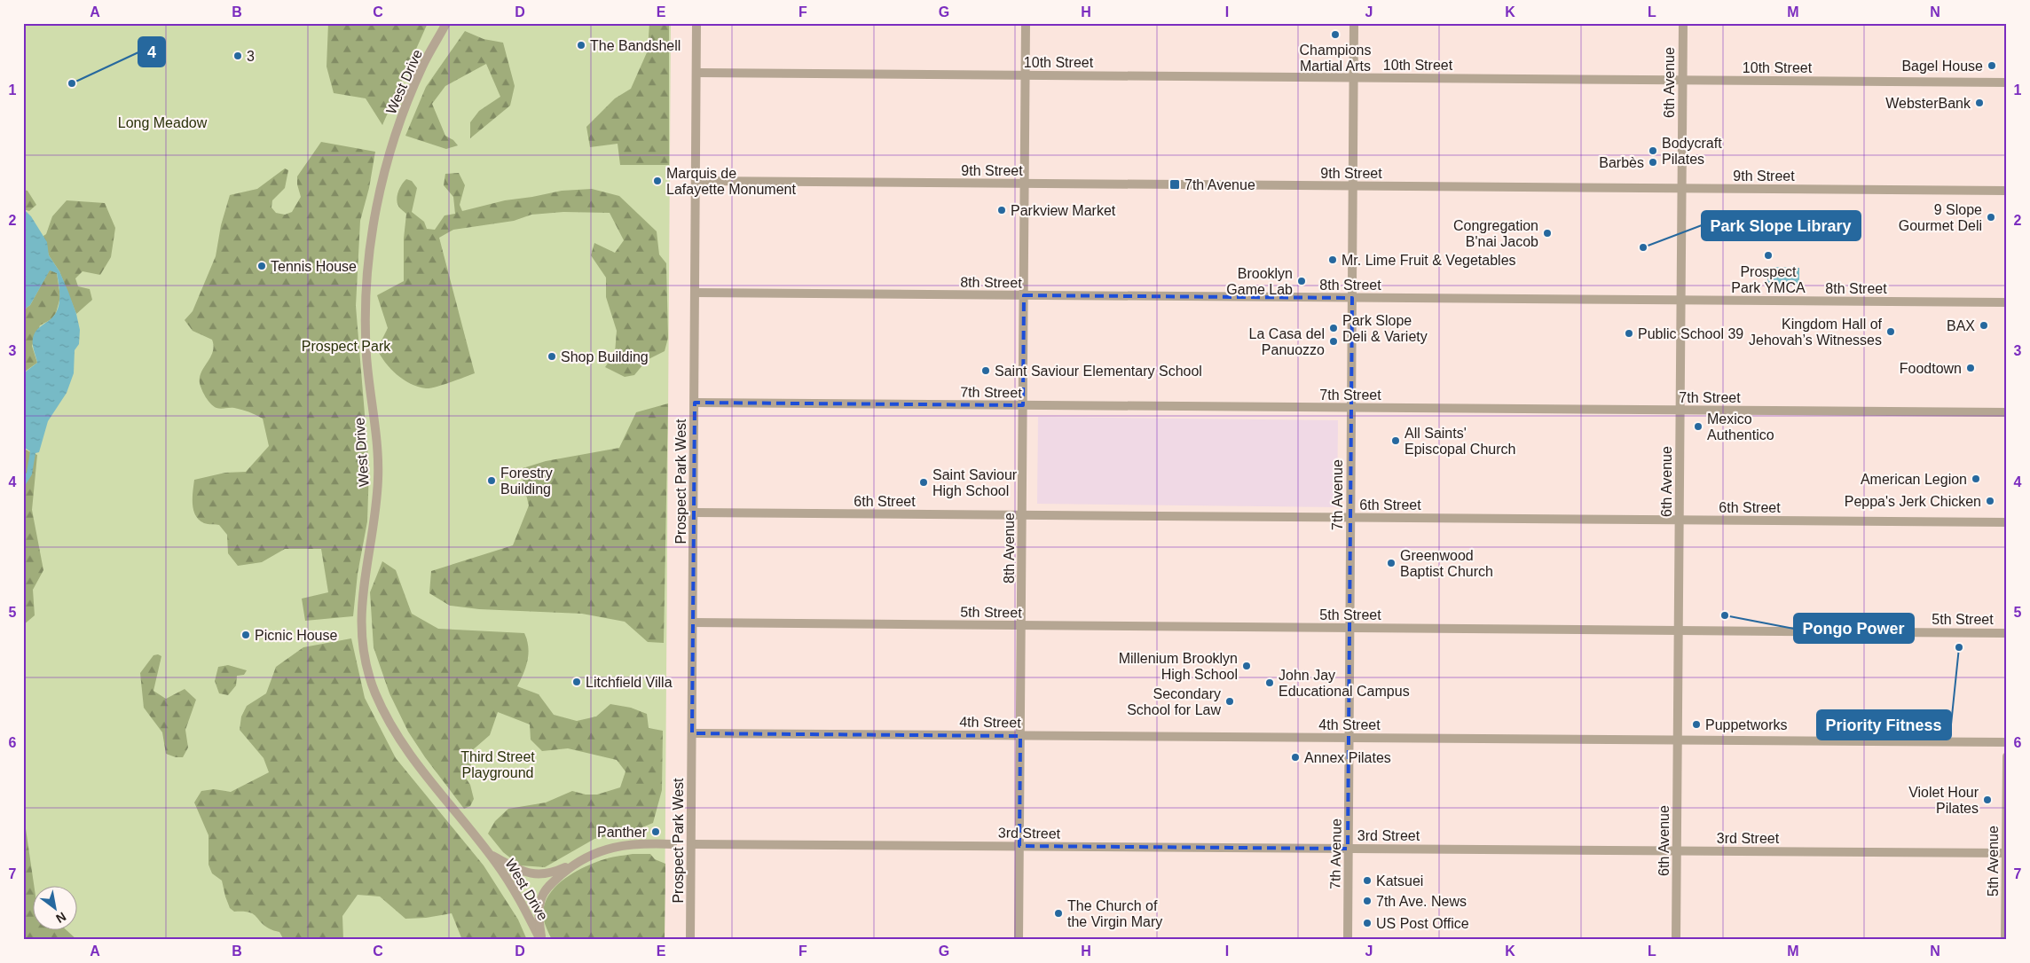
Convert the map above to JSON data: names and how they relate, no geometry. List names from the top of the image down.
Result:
{
  "streets": {
    "street": [
      "10th Street",
      "West Drive",
      "6th Avenue",
      "9th Street",
      "8th Street",
      "7th Street",
      "Prospect Park West",
      "7th Avenue",
      "6th Street",
      "8th Avenue",
      "5th Street",
      "4th Street",
      "3rd Street",
      "5th Avenue"
    ]
  },
  "crossings": [
    ["10th Street", "6th Avenue"],
    ["10th Street", "Prospect Park West"],
    ["10th Street", "7th Avenue"],
    ["10th Street", "8th Avenue"],
    ["6th Avenue", "9th Street"],
    ["6th Avenue", "8th Street"],
    ["6th Avenue", "7th Street"],
    ["6th Avenue", "6th Street"],
    ["6th Avenue", "5th Street"],
    ["6th Avenue", "4th Street"],
    ["6th Avenue", "3rd Street"],
    ["9th Street", "Prospect Park West"],
    ["9th Street", "7th Avenue"],
    ["9th Street", "8th Avenue"],
    ["8th Street", "Prospect Park West"],
    ["8th Street", "7th Avenue"],
    ["8th Street", "8th Avenue"],
    ["7th Street", "Prospect Park West"],
    ["7th Street", "7th Avenue"],
    ["7th Street", "8th Avenue"],
    ["Prospect Park West", "6th Street"],
    ["Prospect Park West", "5th Street"],
    ["Prospect Park West", "4th Street"],
    ["Prospect Park West", "3rd Street"],
    ["7th Avenue", "6th Street"],
    ["7th Avenue", "5th Street"],
    ["7th Avenue", "4th Street"],
    ["7th Avenue", "3rd Street"],
    ["6th Street", "8th Avenue"],
    ["8th Avenue", "5th Street"],
    ["8th Avenue", "4th Street"],
    ["8th Avenue", "3rd Street"],
    ["3rd Street", "5th Avenue"]
  ],
  "parks": ["Long Meadow", "Prospect Park", "Third Street Playground"],
  "places": {
    "other": [
      "Champions Martial Arts",
      "The Bandshell",
      "3",
      "Bagel House",
      "4",
      "WebsterBank",
      "Bodycraft Pilates",
      "Barbès",
      "Marquis de Lafayette Monument",
      "Parkview Market",
      "9 Slope Gourmet Deli",
      "Congregation B'nai Jacob",
      "Park Slope Library",
      "Prospect Park YMCA",
      "Mr. Lime Fruit & Vegetables",
      "Tennis House",
      "Brooklyn Game Lab",
      "BAX",
      "Park Slope Deli & Variety",
      "Kingdom Hall of Jehovah’s Witnesses",
      "Public School 39",
      "La Casa del Panuozzo",
      "Shop Building",
      "Foodtown",
      "Saint Saviour Elementary School",
      "Mexico Authentico",
      "All Saints' Episcopal Church",
      "American Legion",
      "Forestry Building",
      "Saint Saviour High School",
      "Peppa's Jerk Chicken",
      "Greenwood Baptist Church",
      "Pongo Power",
      "Picnic House",
      "Priority Fitness",
      "Millenium Brooklyn High School",
      "Litchfield Villa",
      "John Jay Educational Campus",
      "Secondary School for Law",
      "Puppetworks",
      "Annex Pilates",
      "Violet Hour Pilates",
      "Panther",
      "Katsuei",
      "7th Ave. News",
      "The Church of the Virgin Mary",
      "US Post Office"
    ],
    "transit": ["7th Avenue"]
  },
  "north": "bottom right",
  "grid": {
    "columns": [
      "A",
      "B",
      "C",
      "D",
      "E",
      "F",
      "G",
      "H",
      "I",
      "J",
      "K",
      "L",
      "M",
      "N"
    ],
    "rows": [
      "1",
      "2",
      "3",
      "4",
      "5",
      "6",
      "7"
    ]
  }
}
